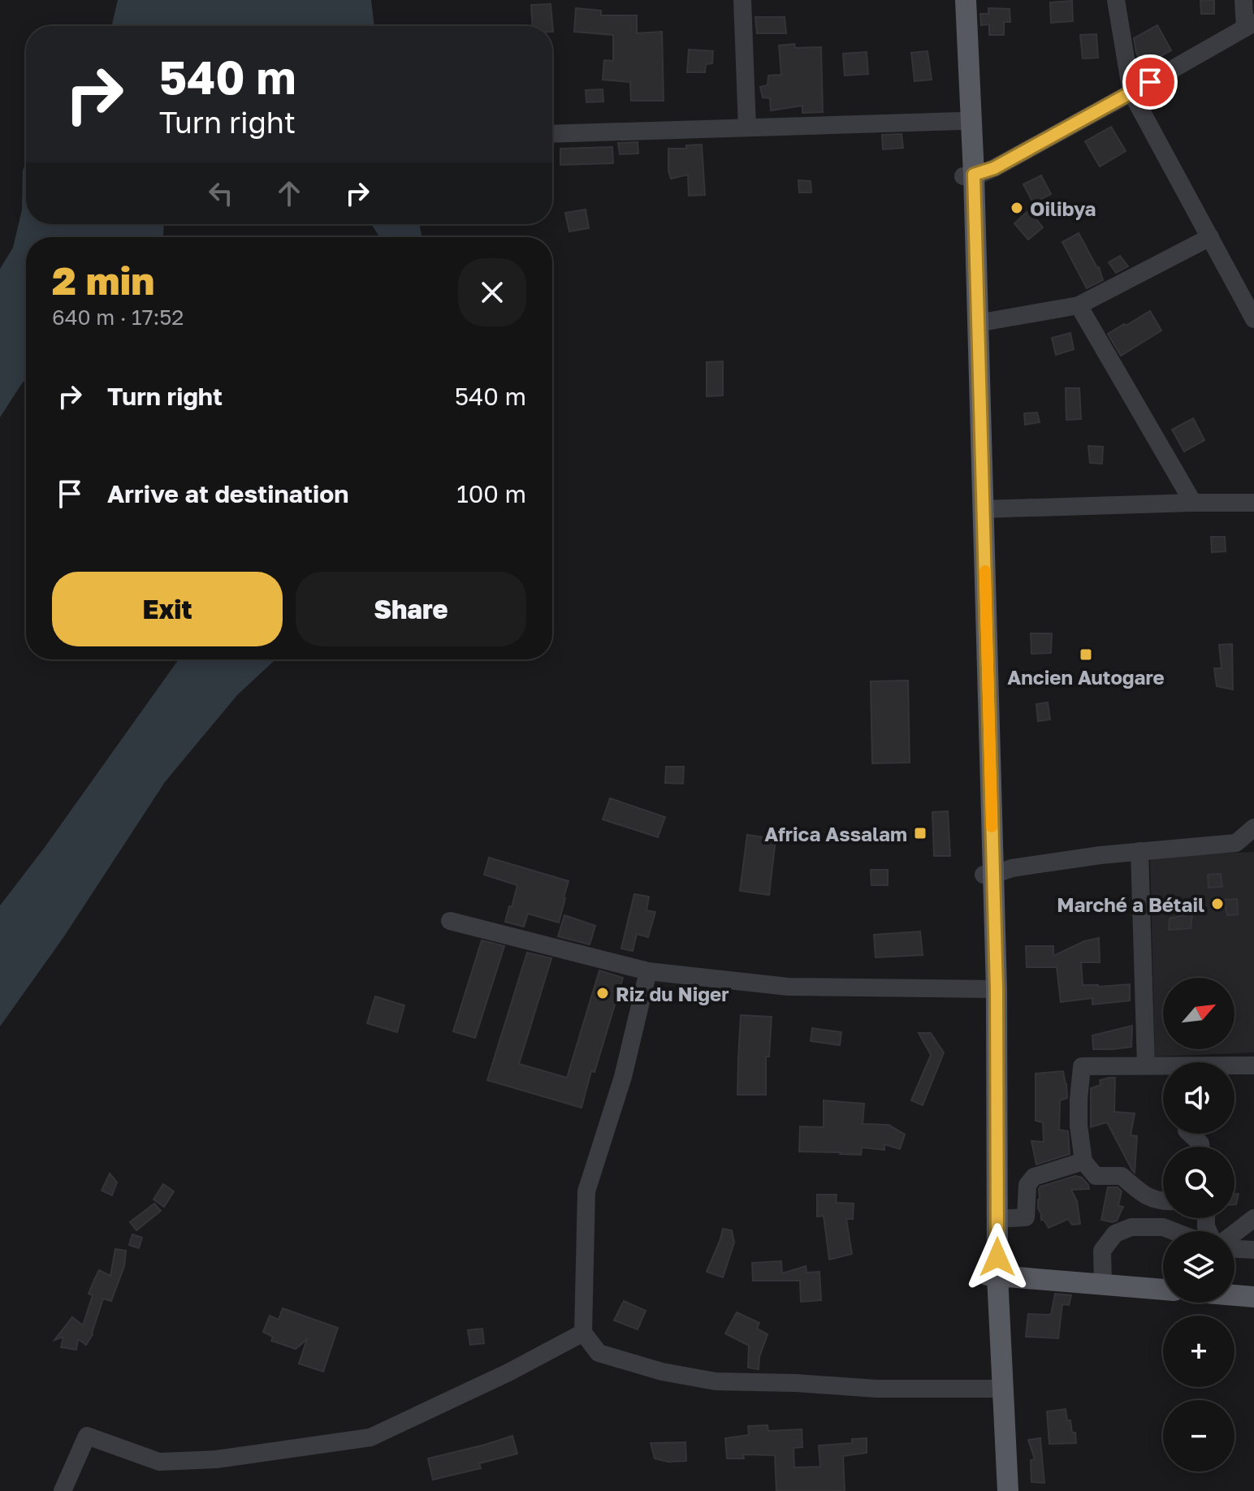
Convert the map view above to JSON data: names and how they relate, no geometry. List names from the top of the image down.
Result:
{
  "places": {
    "other": ["Oilibya", "Marché a Bétail", "Riz du Niger"],
    "transit": ["Ancien Autogare", "Africa Assalam"]
  },
  "north": "top right",
  "page": {
    "turn": ["540 m", "Turn right"],
    "heading": ["2 min", "640 m · 17:52"],
    "list": [
      {
        "name": "Turn right",
        "value": "540 m"
      },
      {
        "name": "Arrive at destination",
        "value": "100 m"
      }
    ],
    "buttons": ["Exit", "Share"],
    "map_buttons": ["+", "−"]
  }
}
